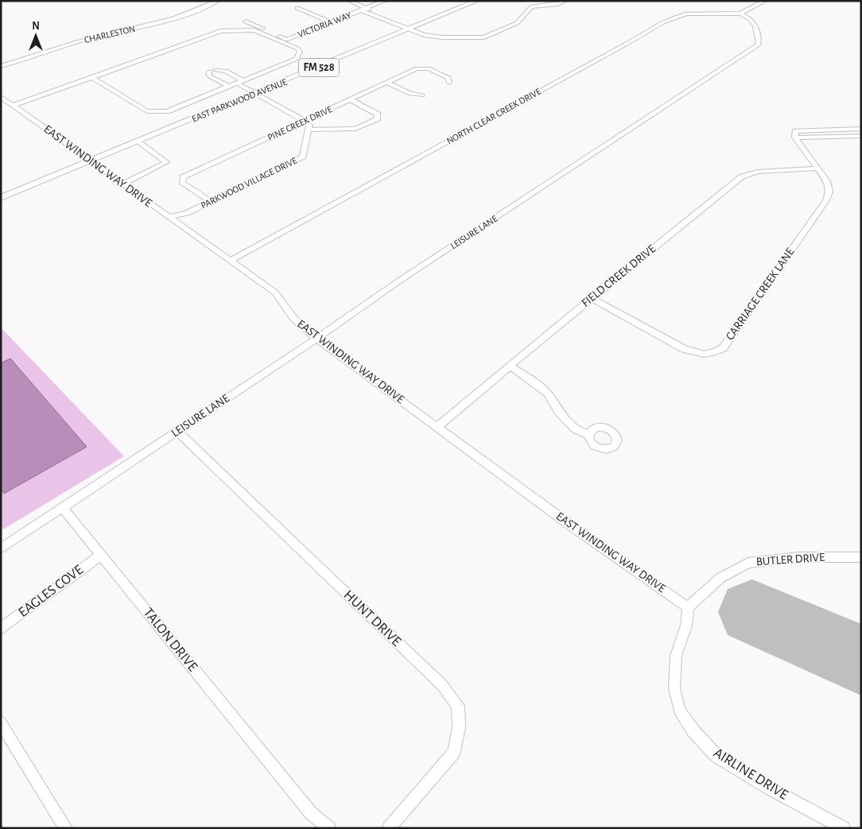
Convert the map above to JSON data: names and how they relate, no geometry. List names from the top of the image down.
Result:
{
  "streets": {
    "main road": ["FM 528", "EAST PARKWOOD AVENUE"],
    "street": [
      "VICTORIA WAY",
      "CHARLESTON",
      "NORTH CLEAR CREEK DRIVE",
      "PINE CREEK DRIVE",
      "EAST WINDING WAY DRIVE",
      "PARKWOOD VILLAGE DRIVE",
      "LEISURE LANE",
      "FIELD CREEK DRIVE",
      "CARRIAGE CREEK LANE",
      "BUTLER DRIVE",
      "EAGLES COVE",
      "HUNT DRIVE",
      "TALON DRIVE",
      "AIRLINE DRIVE"
    ]
  },
  "crossings": [
    ["EAST PARKWOOD AVENUE", "EAST WINDING WAY DRIVE"],
    ["NORTH CLEAR CREEK DRIVE", "EAST WINDING WAY DRIVE"],
    ["NORTH CLEAR CREEK DRIVE", "LEISURE LANE"],
    ["PINE CREEK DRIVE", "PARKWOOD VILLAGE DRIVE"],
    ["EAST WINDING WAY DRIVE", "PARKWOOD VILLAGE DRIVE"],
    ["EAST WINDING WAY DRIVE", "LEISURE LANE"],
    ["EAST WINDING WAY DRIVE", "FIELD CREEK DRIVE"],
    ["EAST WINDING WAY DRIVE", "BUTLER DRIVE"],
    ["EAST WINDING WAY DRIVE", "AIRLINE DRIVE"],
    ["LEISURE LANE", "HUNT DRIVE"],
    ["LEISURE LANE", "TALON DRIVE"],
    ["FIELD CREEK DRIVE", "CARRIAGE CREEK LANE"],
    ["BUTLER DRIVE", "AIRLINE DRIVE"],
    ["EAGLES COVE", "TALON DRIVE"]
  ],
  "north": "top"
}
